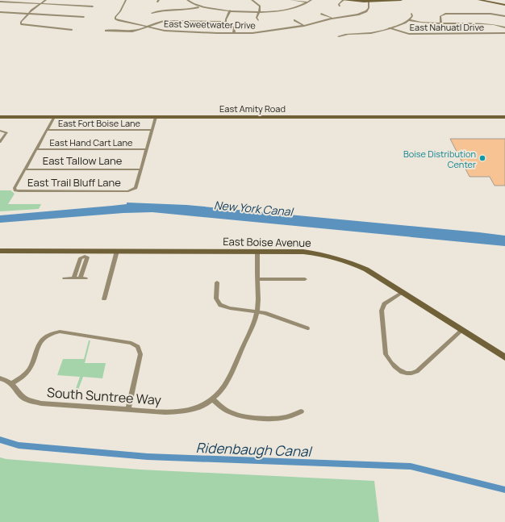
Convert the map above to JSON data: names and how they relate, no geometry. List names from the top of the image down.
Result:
{
  "streets": {
    "street": [
      "East Sweetwater Drive",
      "East Nahuatl Drive",
      "East Amity Road",
      "East Fort Boise Lane",
      "East Hand Cart Lane",
      "East Tallow Lane",
      "East Trail Bluff Lane",
      "East Boise Avenue",
      "South Suntree Way"
    ]
  },
  "crossings": [
    ["East Tallow Lane", "East Trail Bluff Lane"]
  ],
  "water": ["New York Canal", "Ridenbaugh Canal"],
  "places": ["Boise Distribution Center"]
}
